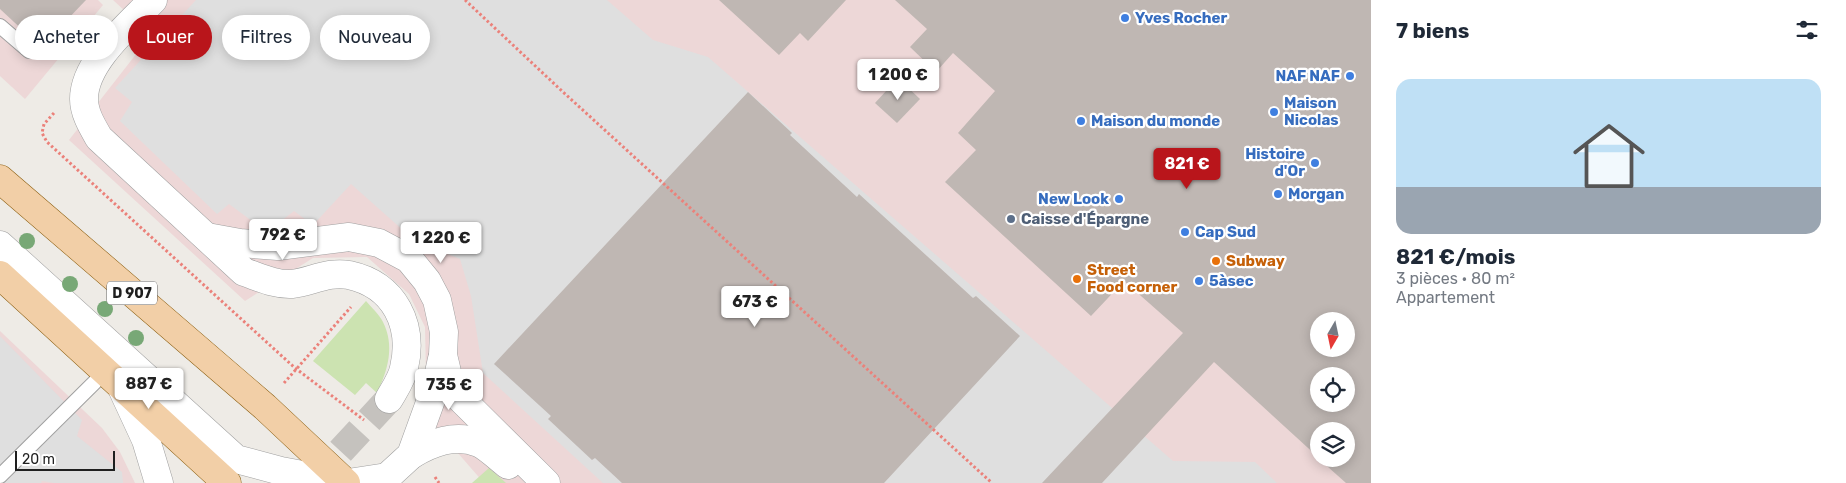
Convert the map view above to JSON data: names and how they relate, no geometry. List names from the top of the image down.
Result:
{
  "streets": {
    "main road": ["D 907"]
  },
  "places": [
    "Yves Rocher",
    "NAF NAF",
    "Maison Nicolas",
    "Maison du monde",
    "Histoire d'Or",
    "Morgan",
    "New Look",
    "Caisse d'Épargne",
    "Cap Sud",
    "Subway",
    "Street Food corner",
    "5àsec"
  ],
  "scale_bar": "20 m",
  "north": "bottom",
  "page": {
    "heading": "7 biens",
    "chip": [
      "Acheter",
      "Louer",
      "Filtres",
      "Nouveau"
    ],
    "price": [
      "1 200 €",
      "821 €",
      "792 €",
      "1 220 €",
      "673 €",
      "887 €",
      "735 €"
    ],
    "list": [
      {
        "name": "821 €/mois",
        "note": "3 pièces · 80 m² · Appartement"
      }
    ],
    "scale": "20 m"
  }
}
